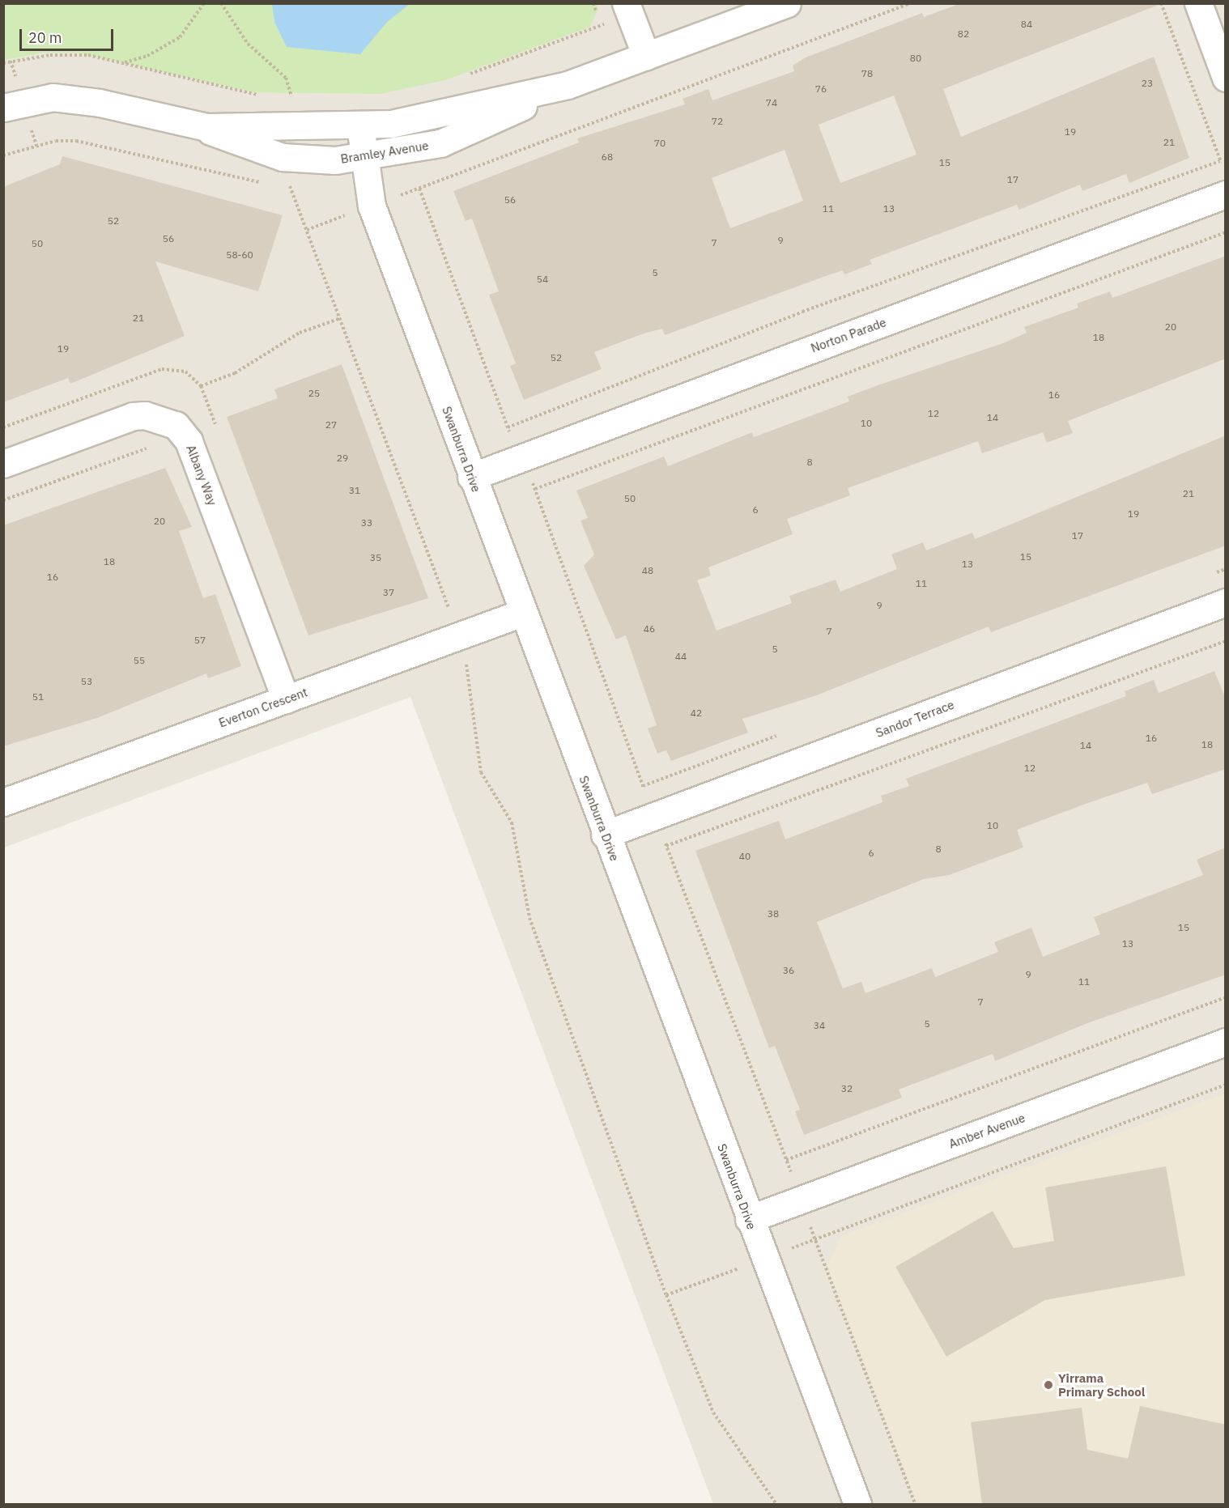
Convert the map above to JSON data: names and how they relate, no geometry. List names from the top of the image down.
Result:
{
  "streets": {
    "street": [
      "Bramley Avenue",
      "Norton Parade",
      "Swanburra Drive",
      "Albany Way",
      "Everton Crescent",
      "Sandor Terrace",
      "Amber Avenue"
    ]
  },
  "crossings": [
    ["Bramley Avenue", "Swanburra Drive"],
    ["Norton Parade", "Swanburra Drive"],
    ["Swanburra Drive", "Everton Crescent"],
    ["Swanburra Drive", "Sandor Terrace"],
    ["Swanburra Drive", "Amber Avenue"],
    ["Albany Way", "Everton Crescent"]
  ],
  "places": ["Yirrama Primary School"],
  "house_numbers": [
    "84",
    "82",
    "80",
    "78",
    "23",
    "76",
    "74",
    "72",
    "19",
    "21",
    "70",
    "68",
    "15",
    "17",
    "56",
    "11",
    "13",
    "52",
    "56",
    "9",
    "7",
    "50",
    "58-60",
    "5",
    "54",
    "21",
    "20",
    "18",
    "19",
    "52",
    "25",
    "16",
    "12",
    "14",
    "10",
    "27",
    "29",
    "8",
    "31",
    "21",
    "50",
    "6",
    "19",
    "20",
    "33",
    "17",
    "15",
    "35",
    "18",
    "13",
    "48",
    "16",
    "11",
    "37",
    "9",
    "46",
    "7",
    "57",
    "5",
    "44",
    "55",
    "53",
    "51",
    "42",
    "16",
    "18",
    "14",
    "12",
    "10",
    "8",
    "6",
    "40",
    "38",
    "15",
    "13",
    "36",
    "9",
    "11",
    "7",
    "5",
    "34",
    "32"
  ],
  "scale_bar": "20 m"
}
